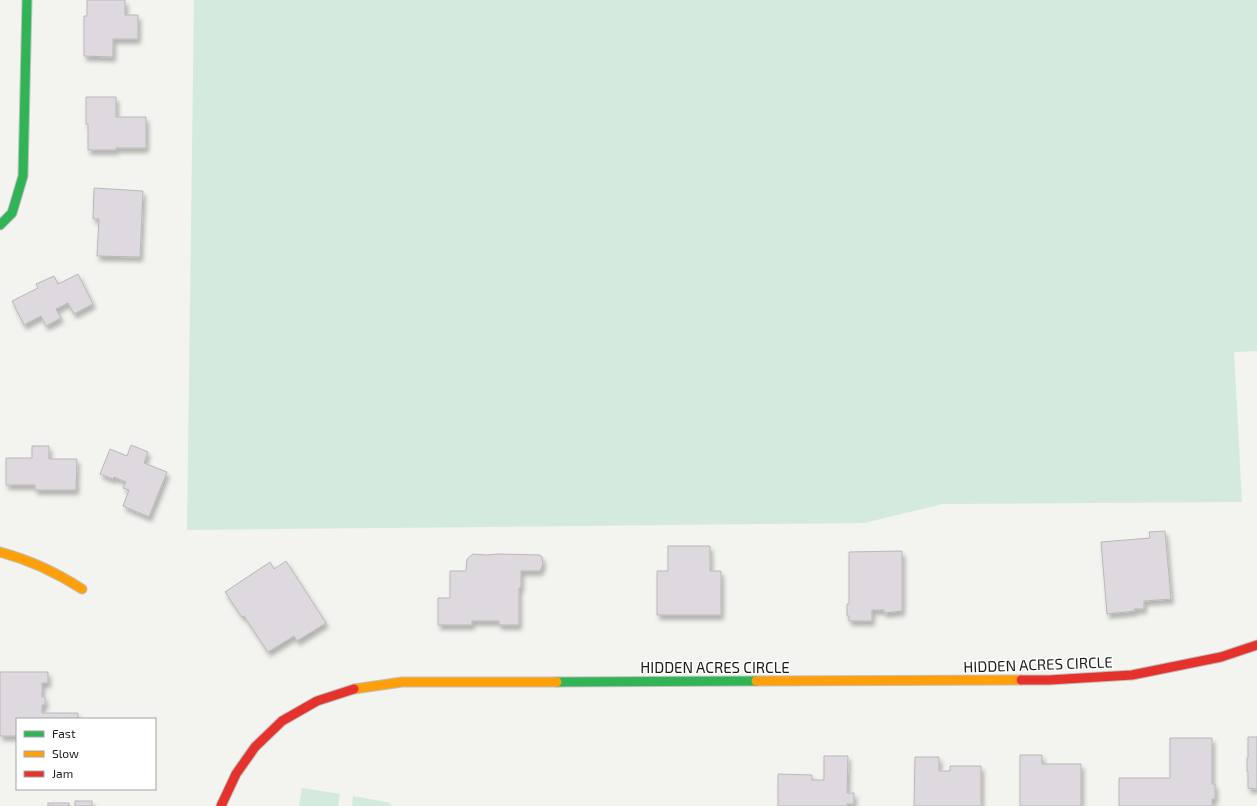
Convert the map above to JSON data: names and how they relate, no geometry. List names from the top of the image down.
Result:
{
  "streets": {
    "street": ["HIDDEN ACRES CIRCLE"]
  },
  "legend": ["Fast", "Slow", "Jam"]
}
